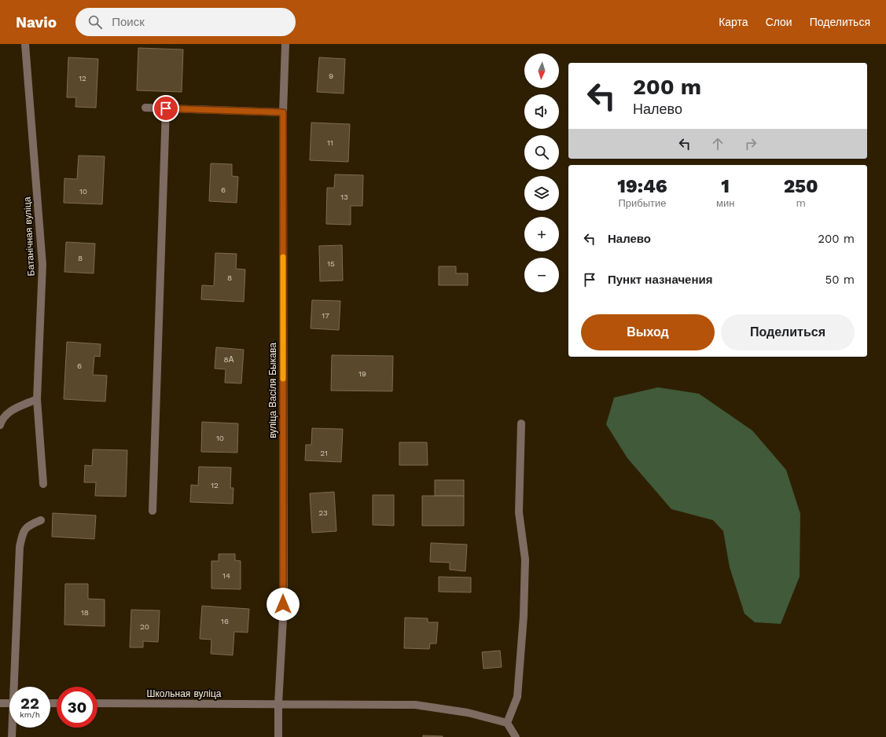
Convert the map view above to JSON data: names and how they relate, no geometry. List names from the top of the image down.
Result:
{
  "streets": {
    "street": ["Батанічная вуліца", "вуліца Васіля Быкава", "Школьная вуліца"]
  },
  "crossings": [
    ["вуліца Васіля Быкава", "Школьная вуліца"]
  ],
  "house_numbers": [
    "9",
    "12",
    "11",
    "6",
    "10",
    "13",
    "8",
    "15",
    "8",
    "17",
    "8А",
    "6",
    "19",
    "10",
    "21",
    "12",
    "23",
    "14",
    "18",
    "16",
    "20"
  ],
  "north": "bottom",
  "page": {
    "header": "Navio",
    "search": "Поиск",
    "nav": ["Карта", "Слои", "Поделиться"],
    "map_buttons": ["+", "−"],
    "turn": ["200 m", "Налево"],
    "eta": [
      "19:46",
      "Прибытие",
      "1",
      "мин",
      "250",
      "m"
    ],
    "list": [
      {
        "name": "Налево",
        "value": "200 m"
      },
      {
        "name": "Пункт назначения",
        "value": "50 m"
      }
    ],
    "buttons": ["Выход", "Поделиться"],
    "speed": "22 km/h",
    "limit": "30"
  }
}
